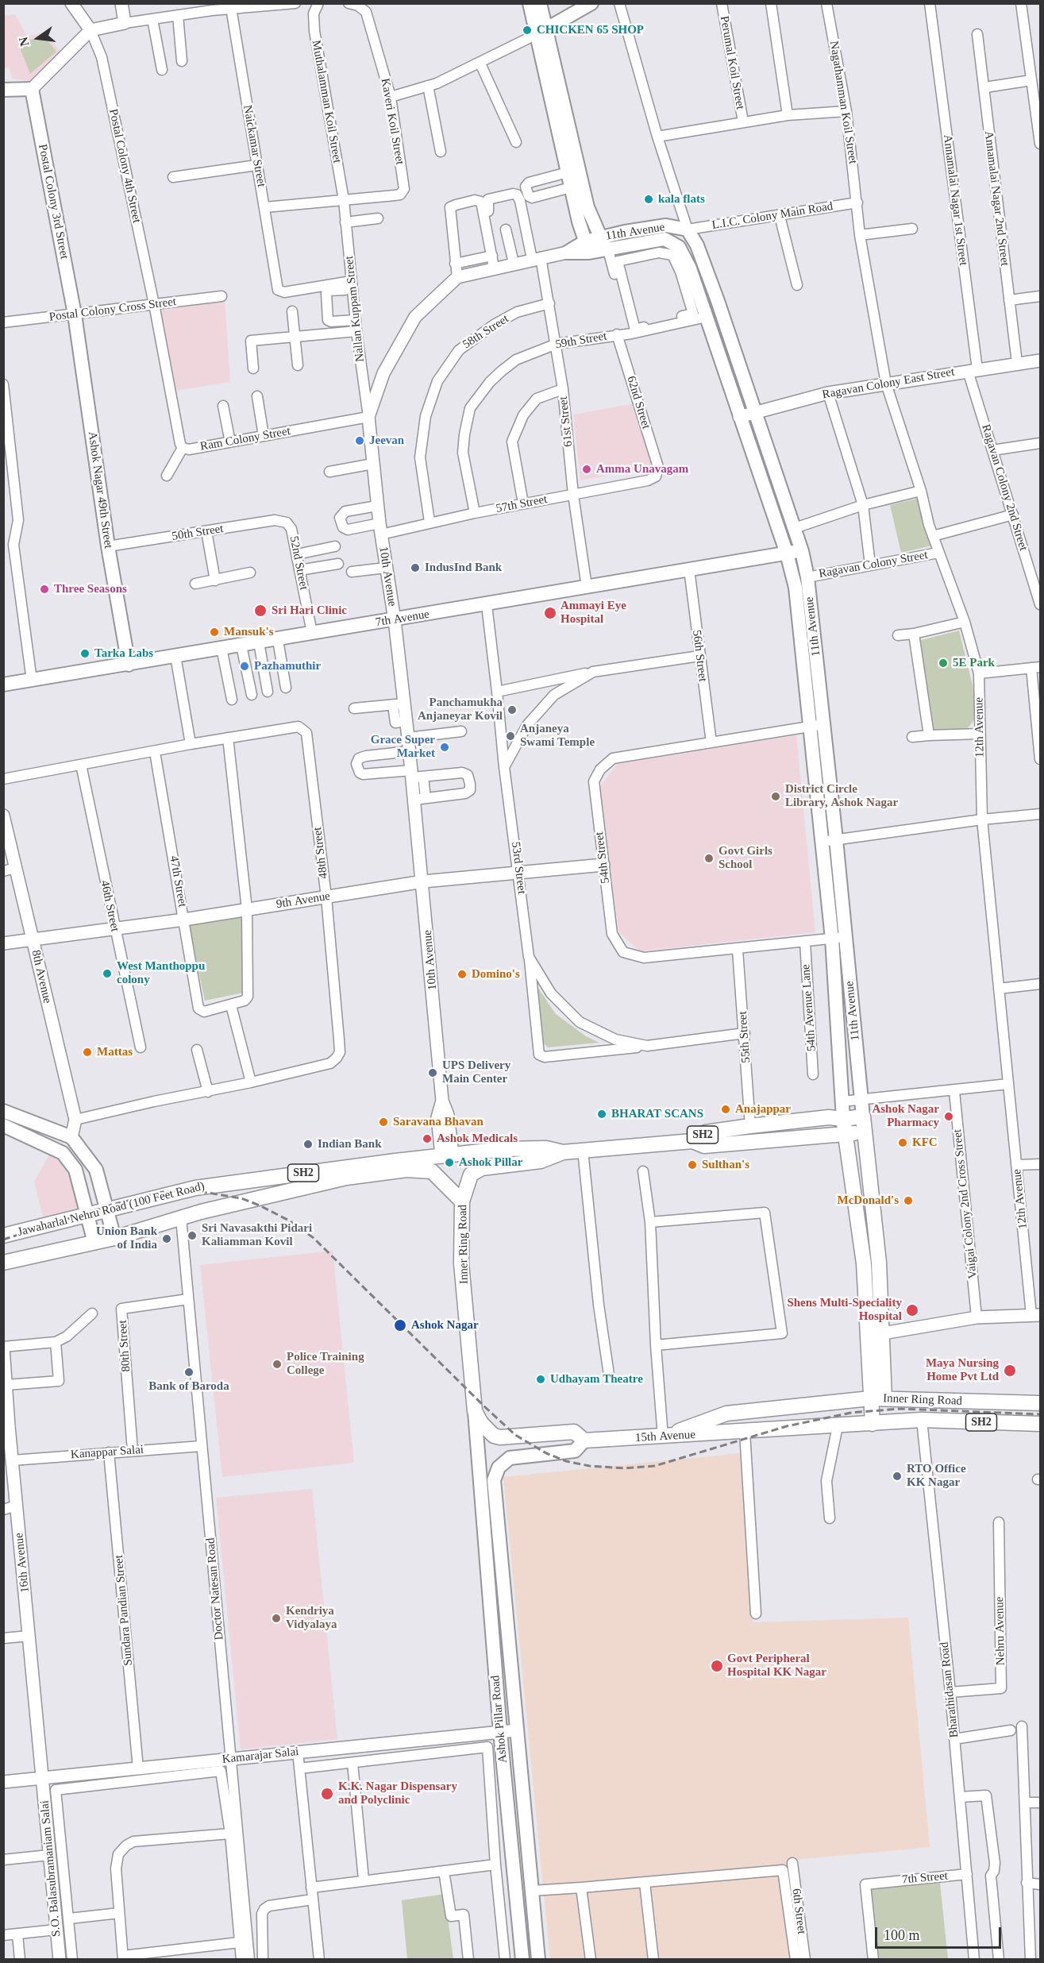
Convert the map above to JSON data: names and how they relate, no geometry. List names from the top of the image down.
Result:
{
  "streets": {
    "main road": [
      "Postal Colony 3rd Street",
      "11th Avenue",
      "Ashok Nagar 49th Street",
      "7th Avenue",
      "SH2",
      "Jawaharlal Nehru Road (100 Feet Road)",
      "Inner Ring Road",
      "15th Avenue",
      "Ashok Pillar Road"
    ],
    "street": [
      "Perumal Koil Street",
      "Muthalamman Koil Street",
      "Nagathamman Koil Street",
      "Kaveri Koil Street",
      "Naickamar Street",
      "Postal Colony 4th Street",
      "Annamalai Nagar 2nd Street",
      "Annamalai Nagar 1st Street",
      "L.I.C. Colony Main Road",
      "Nallan Kuppam Street",
      "Postal Colony Cross Street",
      "58th Street",
      "59th Street",
      "Ragavan Colony East Street",
      "62nd Street",
      "61st Street",
      "Ram Colony Street",
      "Ragavan Colony 2nd Street",
      "57th Street",
      "50th Street",
      "52nd Street",
      "Ragavan Colony Street",
      "10th Avenue",
      "56th Street",
      "12th Avenue",
      "48th Street",
      "54th Street",
      "53rd Street",
      "47th Street",
      "9th Avenue",
      "46th Street",
      "8th Avenue",
      "54th Avenue Lane",
      "55th Street",
      "Vaigai Colony 2nd Cross Street",
      "80th Street",
      "Kanappar Salai",
      "16th Avenue",
      "Doctor Natesan Road",
      "Sundara Pandian Street",
      "Nehru Avenue",
      "Bharathidasan Road",
      "Kamarajar Salai",
      "S.O. Balasubramaniam Salai",
      "7th Street",
      "6th Street"
    ]
  },
  "crossings": [
    ["Muthalamman Koil Street", "Kaveri Koil Street"],
    ["Muthalamman Koil Street", "Nallan Kuppam Street"],
    ["Nagathamman Koil Street", "L.I.C. Colony Main Road"],
    ["Nagathamman Koil Street", "12th Avenue"],
    ["Kaveri Koil Street", "Nallan Kuppam Street"],
    ["Naickamar Street", "Nallan Kuppam Street"],
    ["Postal Colony 4th Street", "Postal Colony Cross Street"],
    ["Annamalai Nagar 2nd Street", "Ragavan Colony East Street"],
    ["Annamalai Nagar 1st Street", "Ragavan Colony East Street"],
    ["Annamalai Nagar 1st Street", "Ragavan Colony 2nd Street"],
    ["Postal Colony 3rd Street", "Postal Colony Cross Street"],
    ["Postal Colony 3rd Street", "Ashok Nagar 49th Street"],
    ["L.I.C. Colony Main Road", "11th Avenue"],
    ["11th Avenue", "59th Street"],
    ["11th Avenue", "Ragavan Colony East Street"],
    ["11th Avenue", "Ragavan Colony Street"],
    ["11th Avenue", "10th Avenue"],
    ["11th Avenue", "7th Avenue"],
    ["11th Avenue", "54th Street"],
    ["11th Avenue", "Inner Ring Road"],
    ["Nallan Kuppam Street", "Ram Colony Street"],
    ["Nallan Kuppam Street", "10th Avenue"],
    ["Postal Colony Cross Street", "Ashok Nagar 49th Street"],
    ["58th Street", "61st Street"],
    ["58th Street", "57th Street"],
    ["59th Street", "62nd Street"],
    ["59th Street", "61st Street"],
    ["59th Street", "57th Street"],
    ["Ragavan Colony East Street", "Ragavan Colony 2nd Street"],
    ["Ragavan Colony East Street", "12th Avenue"],
    ["62nd Street", "57th Street"],
    ["61st Street", "57th Street"],
    ["61st Street", "10th Avenue"],
    ["61st Street", "7th Avenue"],
    ["Ram Colony Street", "10th Avenue"],
    ["Ashok Nagar 49th Street", "50th Street"],
    ["Ashok Nagar 49th Street", "7th Avenue"],
    ["57th Street", "10th Avenue"],
    ["50th Street", "52nd Street"],
    ["52nd Street", "7th Avenue"],
    ["Ragavan Colony Street", "12th Avenue"],
    ["10th Avenue", "7th Avenue"],
    ["10th Avenue", "9th Avenue"],
    ["10th Avenue", "Jawaharlal Nehru Road (100 Feet Road)"],
    ["7th Avenue", "56th Street"],
    ["7th Avenue", "53rd Street"],
    ["56th Street", "54th Street"],
    ["48th Street", "9th Avenue"],
    ["54th Street", "9th Avenue"],
    ["54th Street", "54th Avenue Lane"],
    ["54th Street", "55th Street"],
    ["53rd Street", "9th Avenue"],
    ["53rd Street", "55th Street"],
    ["47th Street", "9th Avenue"],
    ["9th Avenue", "46th Street"],
    ["9th Avenue", "8th Avenue"],
    ["55th Street", "Inner Ring Road"],
    ["Jawaharlal Nehru Road (100 Feet Road)", "Inner Ring Road"],
    ["Jawaharlal Nehru Road (100 Feet Road)", "Doctor Natesan Road"],
    ["Inner Ring Road", "15th Avenue"],
    ["Inner Ring Road", "Bharathidasan Road"],
    ["Inner Ring Road", "Ashok Pillar Road"],
    ["80th Street", "Kanappar Salai"],
    ["80th Street", "Doctor Natesan Road"],
    ["15th Avenue", "Ashok Pillar Road"],
    ["Kanappar Salai", "16th Avenue"],
    ["Kanappar Salai", "Doctor Natesan Road"],
    ["Kanappar Salai", "Sundara Pandian Street"],
    ["16th Avenue", "Kamarajar Salai"],
    ["16th Avenue", "S.O. Balasubramaniam Salai"],
    ["Doctor Natesan Road", "Kamarajar Salai"],
    ["Sundara Pandian Street", "Kamarajar Salai"],
    ["Nehru Avenue", "Bharathidasan Road"],
    ["Bharathidasan Road", "7th Street"],
    ["Ashok Pillar Road", "Kamarajar Salai"],
    ["Kamarajar Salai", "S.O. Balasubramaniam Salai"]
  ],
  "places": [
    "CHICKEN 65 SHOP",
    "kala flats",
    "Jeevan",
    "Amma Unavagam",
    "IndusInd Bank",
    "Three Seasons",
    "Sri Hari Clinic",
    "Ammayi Eye Hospital",
    "Mansuk's",
    "Tarka Labs",
    "5E Park",
    "Pazhamuthir",
    "Panchamukha Anjaneyar Kovil",
    "Anjaneya Swami Temple",
    "Grace Super Market",
    "District Circle Library, Ashok Nagar",
    "Govt Girls School",
    "West Manthoppu colony",
    "Domino's",
    "Mattas",
    "UPS Delivery Main Center",
    "Anajappar",
    "BHARAT SCANS",
    "Ashok Nagar Pharmacy",
    "Saravana Bhavan",
    "Ashok Medicals",
    "KFC",
    "Indian Bank",
    "Ashok Pillar",
    "Sulthan's",
    "McDonald's",
    "Sri Navasakthi Pidari Kaliamman Kovil",
    "Union Bank of India",
    "Shens Multi-Speciality Hospital",
    "Ashok Nagar",
    "Police Training College",
    "Maya Nursing Home Pvt Ltd",
    "Bank of Baroda",
    "Udhayam Theatre",
    "RTO Office KK Nagar",
    "Kendriya Vidyalaya",
    "Govt Peripheral Hospital KK Nagar",
    "K.K. Nagar Dispensary and Polyclinic"
  ],
  "scale_bar": "100 m",
  "north": "left"
}
